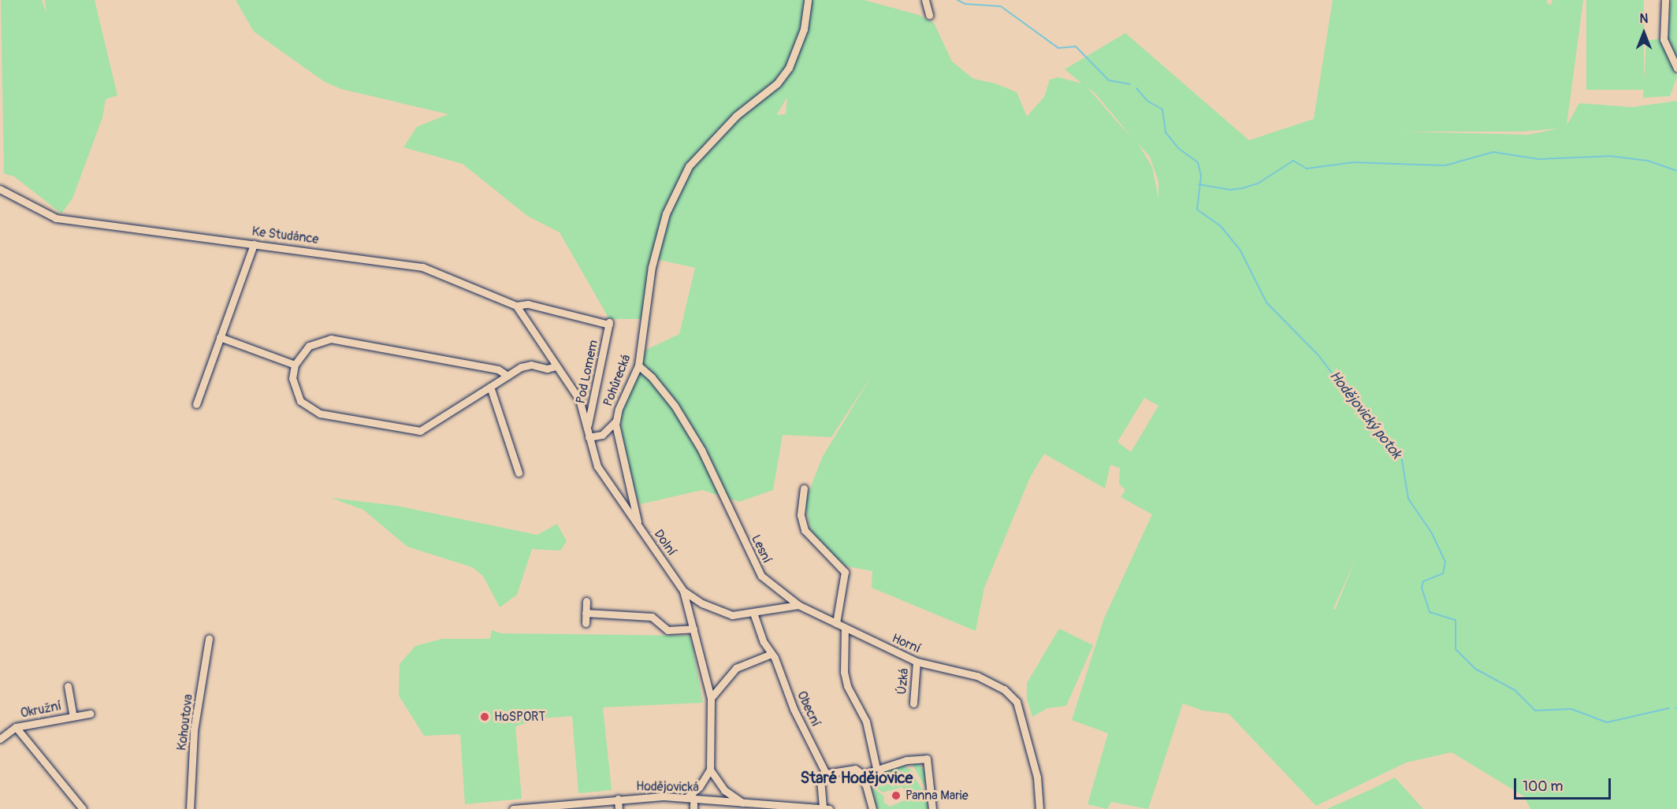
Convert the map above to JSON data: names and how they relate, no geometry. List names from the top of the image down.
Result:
{
  "streets": {
    "street": [
      "Ke Studánce",
      "Pod Lomem",
      "Pohůrecká",
      "Dolní",
      "Lesní",
      "Horní",
      "Úzká",
      "Obecní",
      "Okružní",
      "Kohoutova",
      "Hodějovická"
    ]
  },
  "crossings": [
    ["Ke Studánce", "Pod Lomem"],
    ["Ke Studánce", "Dolní"],
    ["Pod Lomem", "Dolní"],
    ["Pohůrecká", "Dolní"],
    ["Pohůrecká", "Lesní"],
    ["Lesní", "Horní"],
    ["Horní", "Úzká"]
  ],
  "districts": ["Staré Hodějovice"],
  "water": ["Hodějovický potok"],
  "places": ["HoSPORT", "Panna Marie"],
  "scale_bar": "100 m",
  "north": "top"
}
